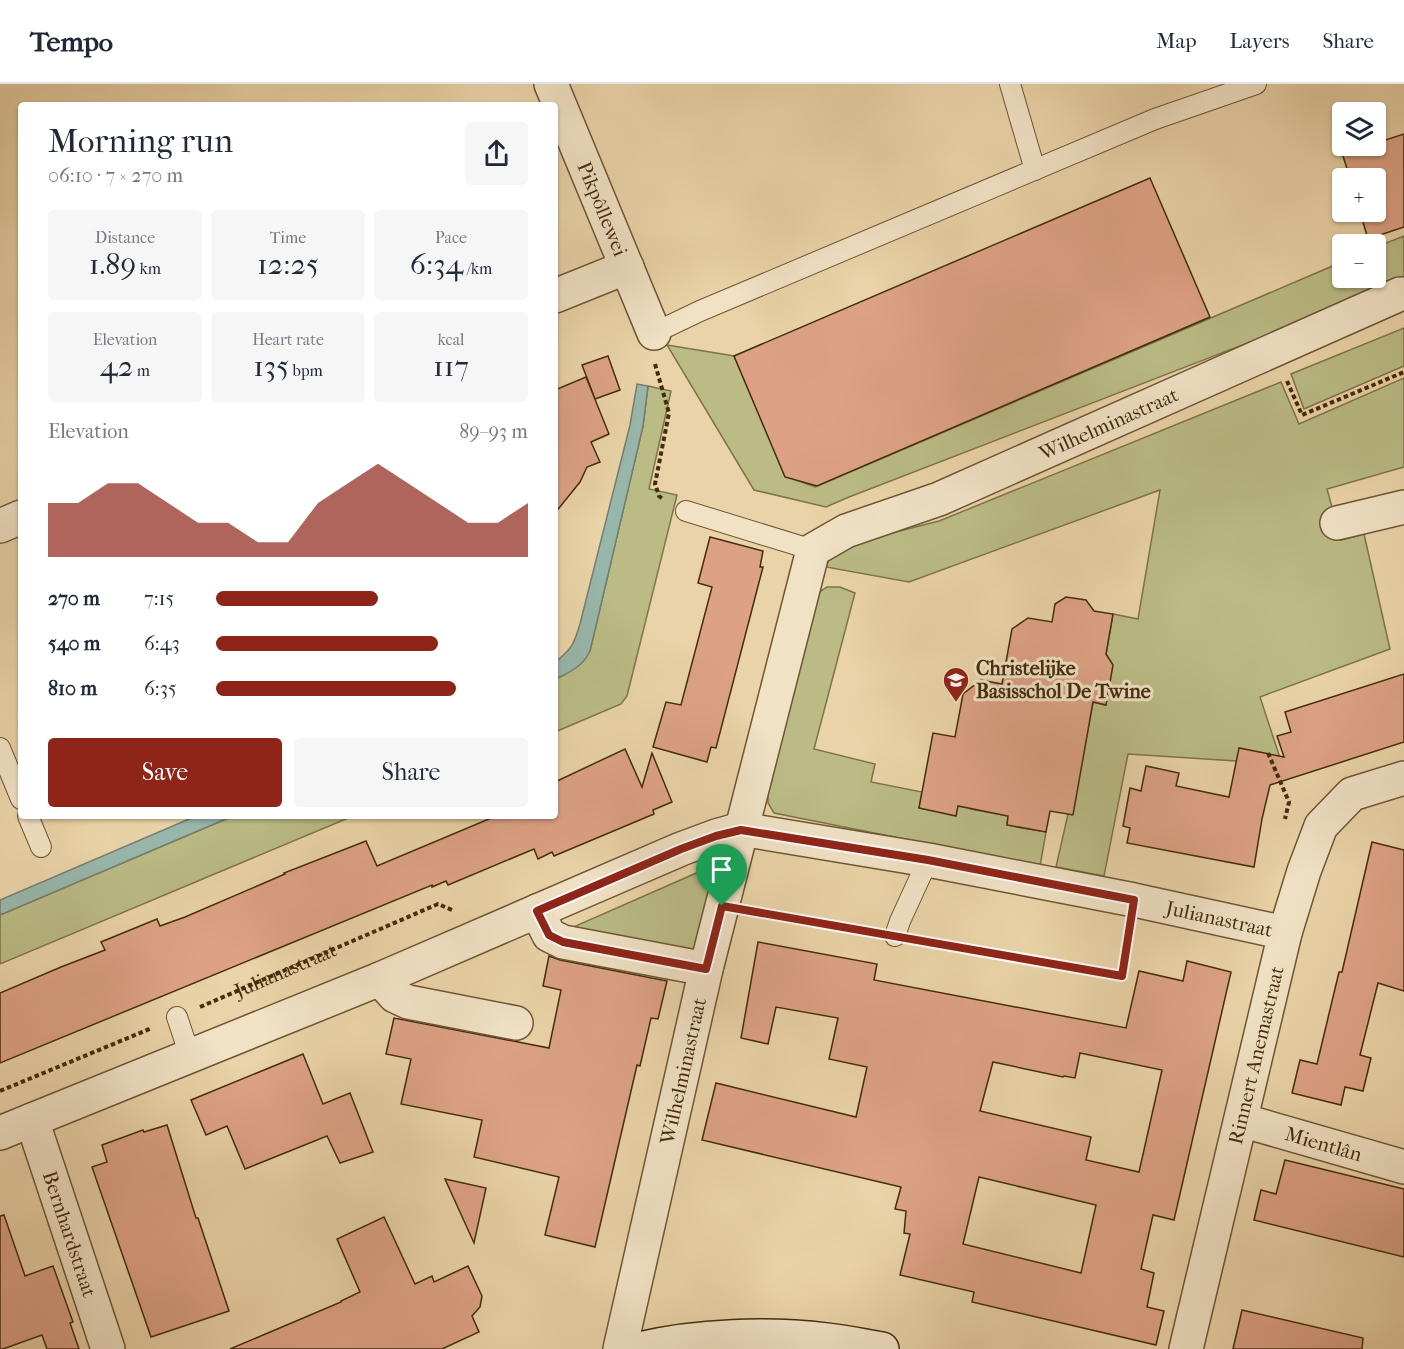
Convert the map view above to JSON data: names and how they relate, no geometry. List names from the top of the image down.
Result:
{
  "streets": {
    "street": [
      "Pikpôllewei",
      "Wilhelminastraat",
      "Julianastraat",
      "Rinnert Anemastraat",
      "Mientlân",
      "Bernhardstraat"
    ]
  },
  "crossings": [
    ["Wilhelminastraat", "Julianastraat"],
    ["Julianastraat", "Rinnert Anemastraat"],
    ["Julianastraat", "Bernhardstraat"],
    ["Rinnert Anemastraat", "Mientlân"]
  ],
  "places": {
    "school or university": ["Christelijke Basisschol De Twine"]
  },
  "page": {
    "header": "Tempo",
    "nav": ["Map", "Layers", "Share"],
    "map_buttons": ["+", "−"],
    "heading": ["Morning run", "06:10 · 7 × 270 m"],
    "stats": [
      ["Distance", "1.89 km"],
      ["Time", "12:25"],
      ["Pace", "6:34 /km"],
      ["Elevation", "42 m"],
      ["Heart rate", "135 bpm"],
      ["kcal", "117"]
    ],
    "chart": ["Elevation", "89–93 m"],
    "list": [
      {
        "name": "270 m",
        "note": "7:15"
      },
      {
        "name": "540 m",
        "note": "6:43"
      },
      {
        "name": "810 m",
        "note": "6:35"
      }
    ],
    "buttons": ["Save", "Share"]
  }
}
